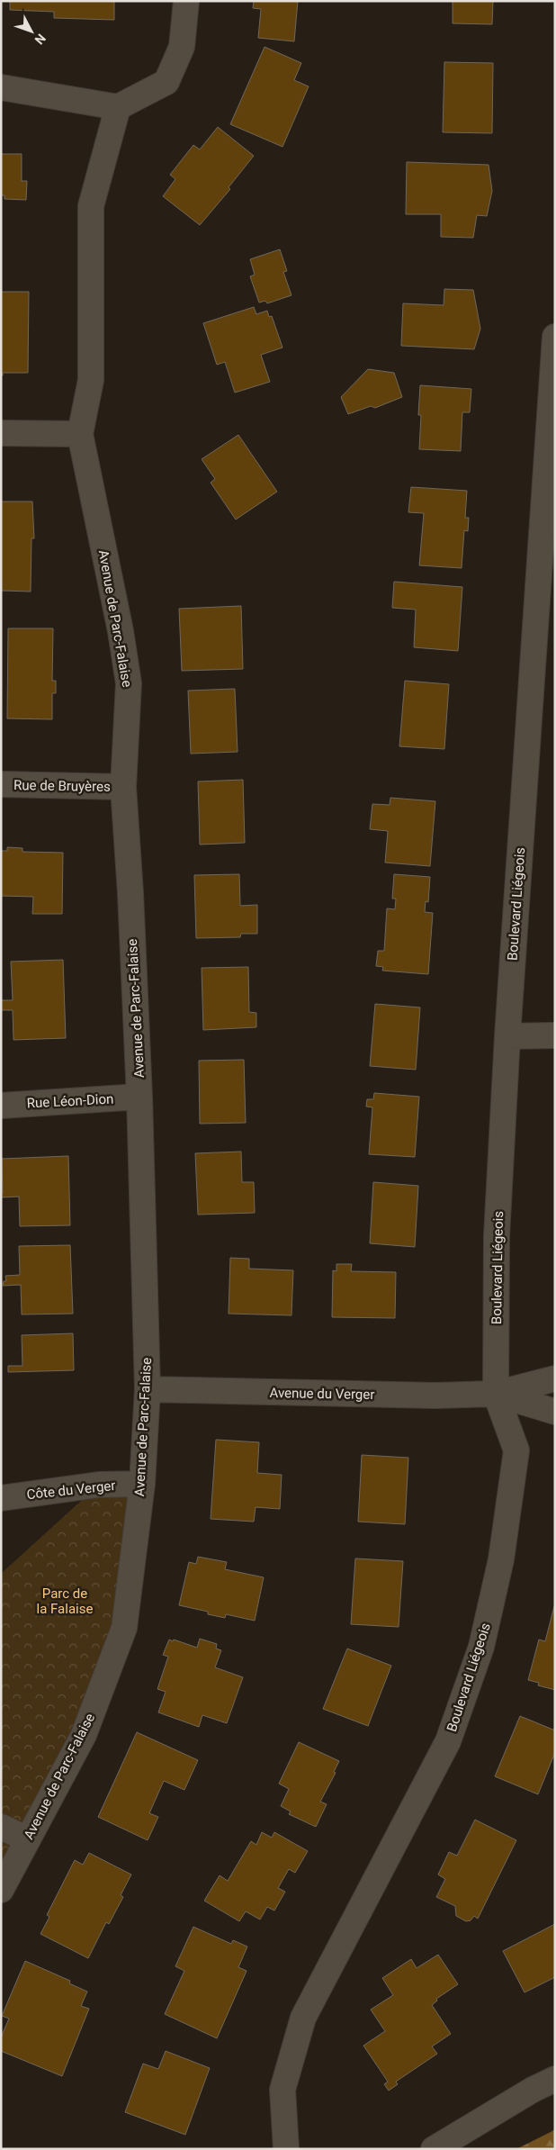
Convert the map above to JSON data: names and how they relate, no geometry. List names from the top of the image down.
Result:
{
  "streets": {
    "street": [
      "Avenue de Parc-Falaise",
      "Rue de Bruyères",
      "Boulevard Liégeois",
      "Rue Léon-Dion",
      "Avenue du Verger",
      "Côte du Verger"
    ]
  },
  "crossings": [
    ["Avenue de Parc-Falaise", "Rue de Bruyères"],
    ["Avenue de Parc-Falaise", "Rue Léon-Dion"],
    ["Avenue de Parc-Falaise", "Avenue du Verger"],
    ["Avenue de Parc-Falaise", "Côte du Verger"],
    ["Boulevard Liégeois", "Avenue du Verger"]
  ],
  "parks": ["Parc de la Falaise"],
  "north": "bottom right"
}
